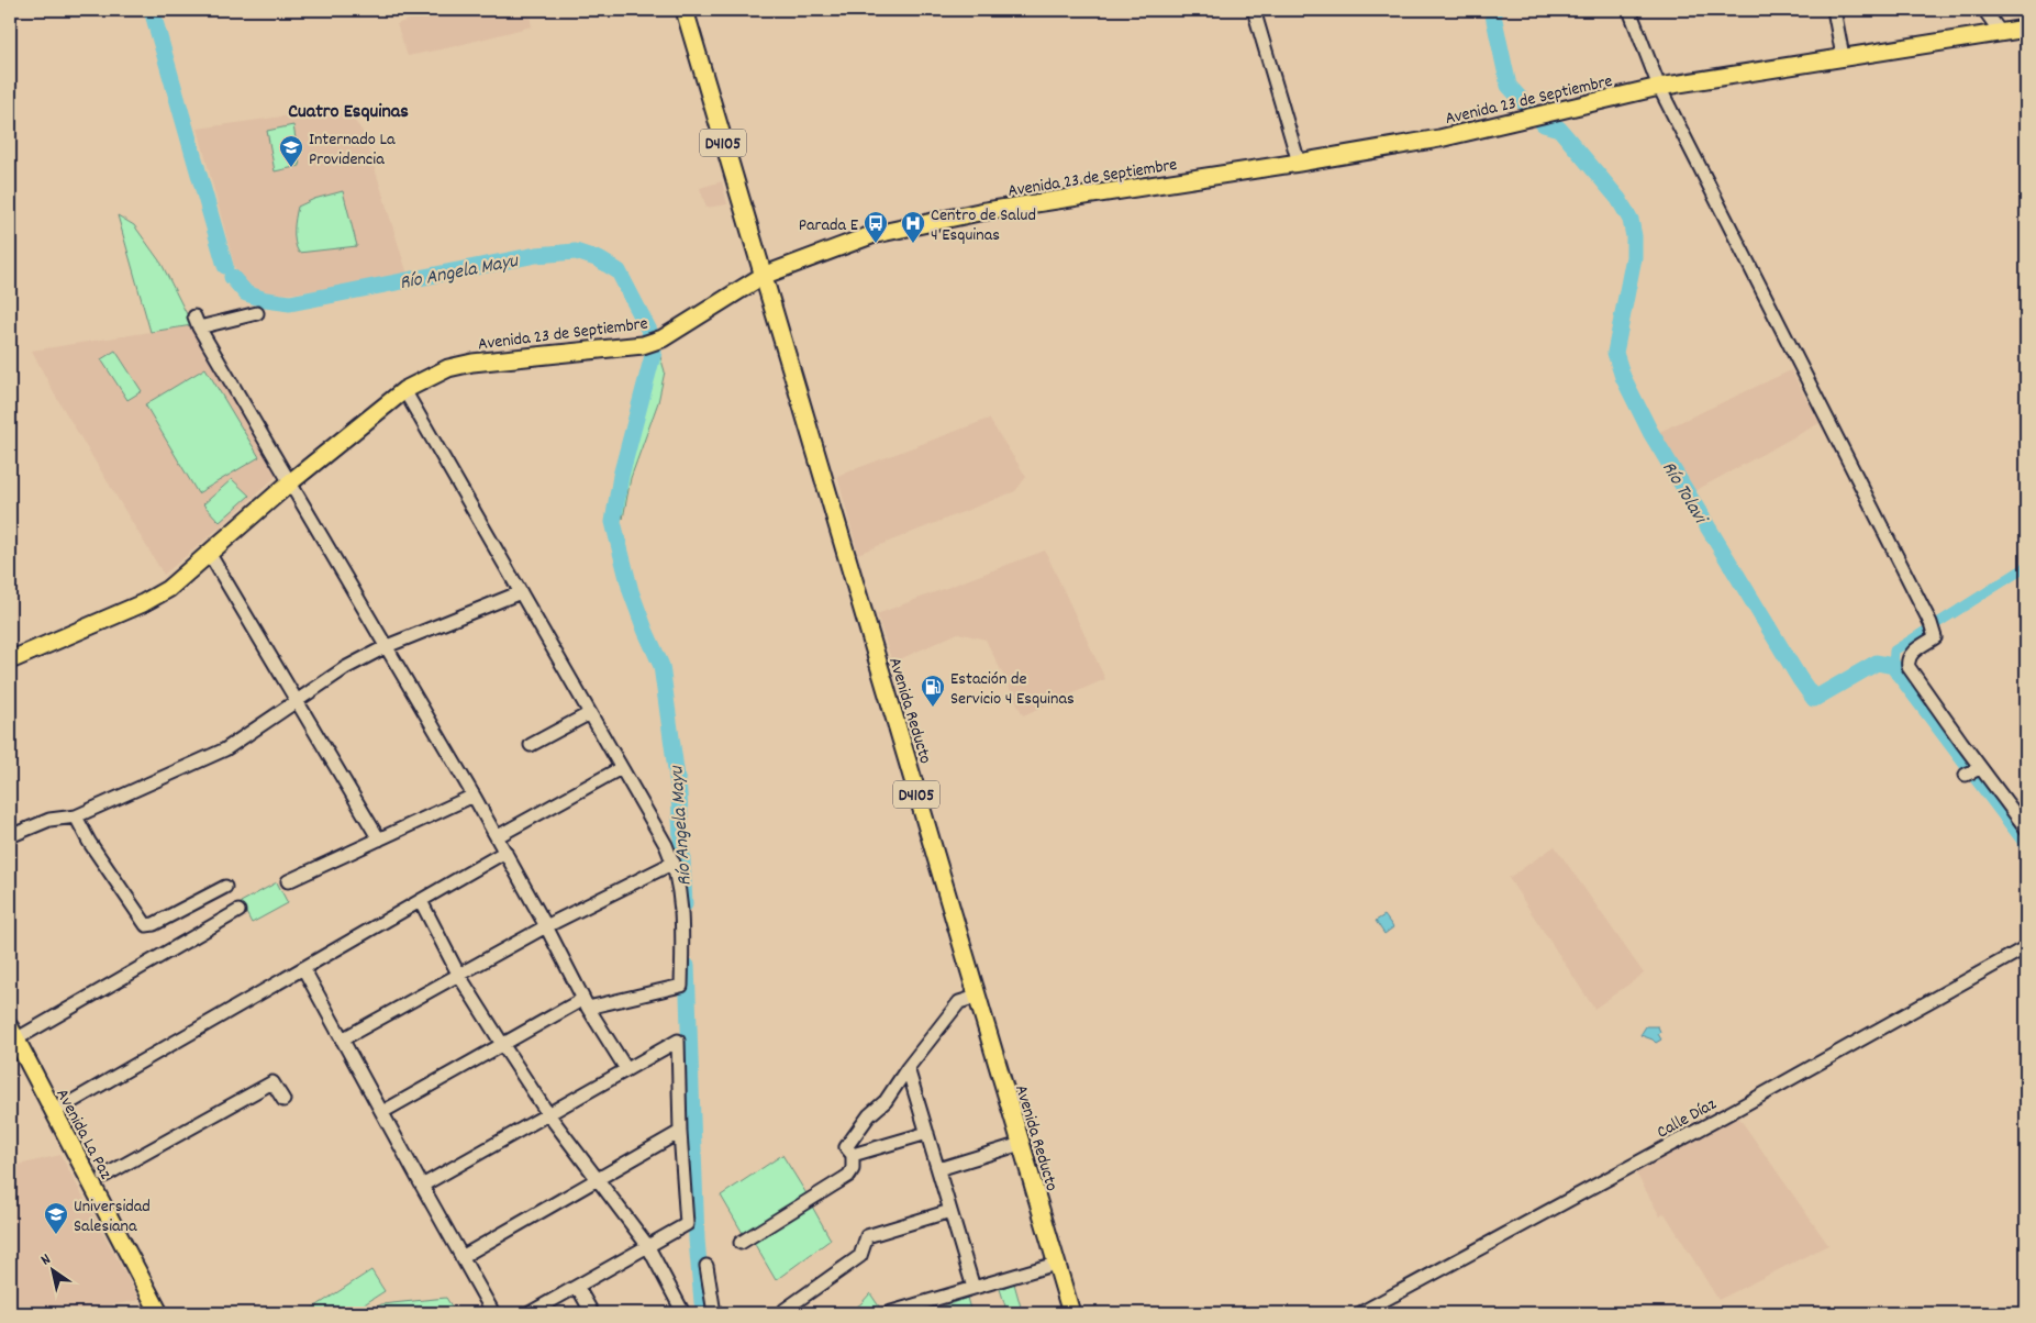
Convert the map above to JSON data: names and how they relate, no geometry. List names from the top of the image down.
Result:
{
  "streets": {
    "main road": [
      "Avenida 23 de Septiembre",
      "D4105",
      "Avenida Reducto",
      "Avenida La Paz"
    ],
    "street": ["Calle Díaz"]
  },
  "crossings": [
    ["Avenida 23 de Septiembre", "D4105"],
    ["Avenida 23 de Septiembre", "Avenida Reducto"],
    ["D4105", "Avenida Reducto"]
  ],
  "districts": ["Cuatro Esquinas"],
  "water": ["Río Angela Mayu", "Río Tolavi"],
  "places": {
    "school or university": ["Internado La Providencia", "Universidad Salesiana"],
    "bus stop": ["Parada E"],
    "hospital": ["Centro de Salud 4 Esquinas"],
    "fuel station": ["Estación de Servicio 4 Esquinas"]
  },
  "north": "top left"
}
